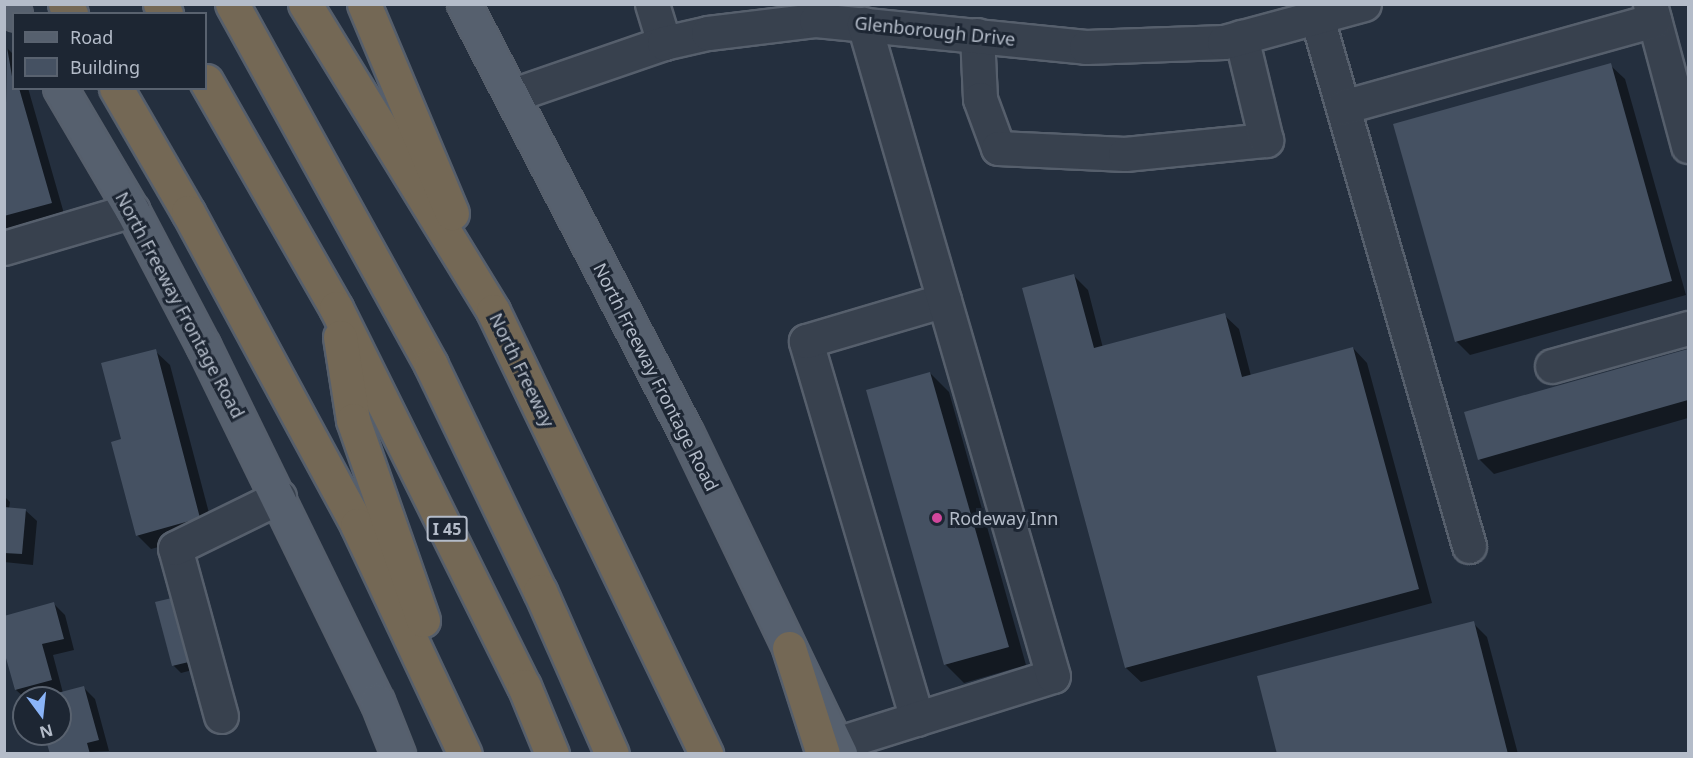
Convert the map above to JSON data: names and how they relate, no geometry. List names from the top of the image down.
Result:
{
  "streets": {
    "highway": ["North Freeway", "I 45"],
    "main road": ["North Freeway Frontage Road"],
    "street": ["Glenborough Drive"]
  },
  "crossings": [
    ["Glenborough Drive", "North Freeway Frontage Road"]
  ],
  "places": ["Rodeway Inn"],
  "legend": ["Road", "Building"],
  "north": "bottom"
}
